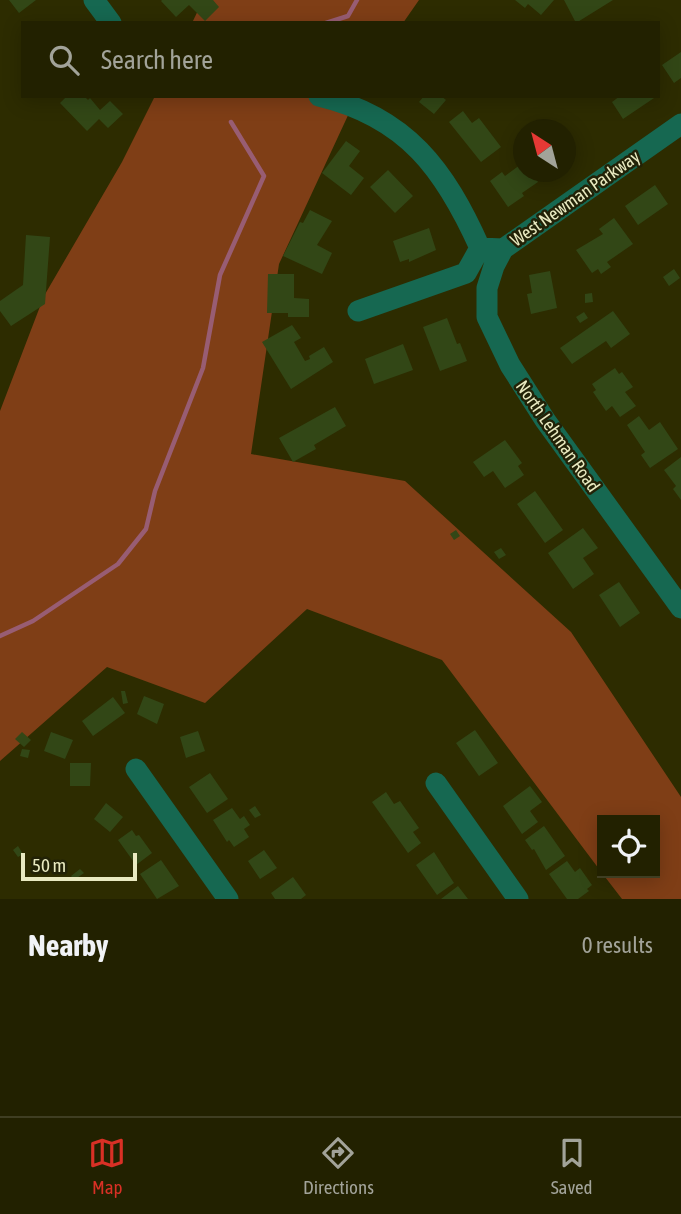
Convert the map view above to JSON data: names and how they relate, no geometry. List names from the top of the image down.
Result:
{
  "streets": {
    "street": ["West Newman Parkway", "North Lehman Road"]
  },
  "crossings": [
    ["West Newman Parkway", "North Lehman Road"]
  ],
  "scale_bar": "50 m",
  "north": "top left",
  "page": {
    "search": "Search here",
    "scale": "50 m",
    "heading": ["Nearby", "0 results"],
    "nav": ["Map", "Directions", "Saved"]
  }
}
